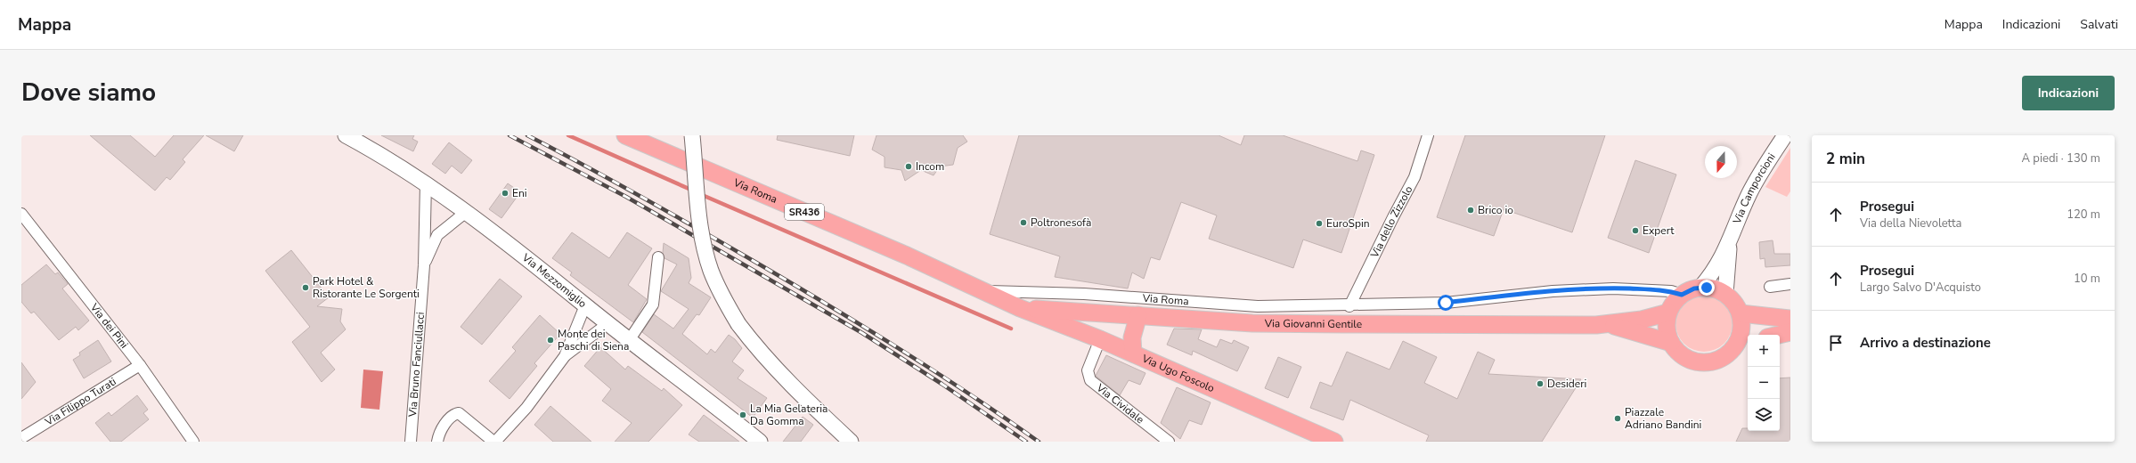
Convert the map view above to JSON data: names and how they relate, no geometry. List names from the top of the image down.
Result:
{
  "streets": {
    "main road": [
      "Via Camporcioni",
      "Via Roma",
      "SR436",
      "Via Mezzomiglio",
      "Via Giovanni Gentile",
      "Via Ugo Foscolo"
    ],
    "street": [
      "Via dello Zizzolo",
      "Via dei Pini",
      "Via Bruno Fanciullacci",
      "Via Filippo Turati",
      "Via Cividale"
    ]
  },
  "crossings": [
    ["Via Roma", "Via dello Zizzolo"],
    ["Via Roma", "Via Giovanni Gentile"],
    ["Via Roma", "Via Ugo Foscolo"],
    ["Via Mezzomiglio", "Via Bruno Fanciullacci"],
    ["Via Giovanni Gentile", "Via Ugo Foscolo"],
    ["Via dei Pini", "Via Filippo Turati"],
    ["Via Ugo Foscolo", "Via Cividale"]
  ],
  "places": [
    "Incom",
    "Eni",
    "Brico io",
    "Poltronesofà",
    "EuroSpin",
    "Expert",
    "Park Hotel & Ristorante Le Sorgenti",
    "Monte dei Paschi di Siena",
    "Desideri",
    "La Mia Gelateria Da Gomma",
    "Piazzale Adriano Bandini"
  ],
  "north": "bottom",
  "page": {
    "header": "Mappa",
    "nav": ["Mappa", "Indicazioni", "Salvati"],
    "title": "Dove siamo",
    "buttons": "Indicazioni",
    "heading": ["2 min", "A piedi · 130 m"],
    "list": [
      ["Prosegui", "Via della Nievoletta", "120 m"],
      ["Prosegui", "Largo Salvo D'Acquisto", "10 m"],
      "Arrivo a destinazione"
    ],
    "map_buttons": ["+", "−"]
  }
}
